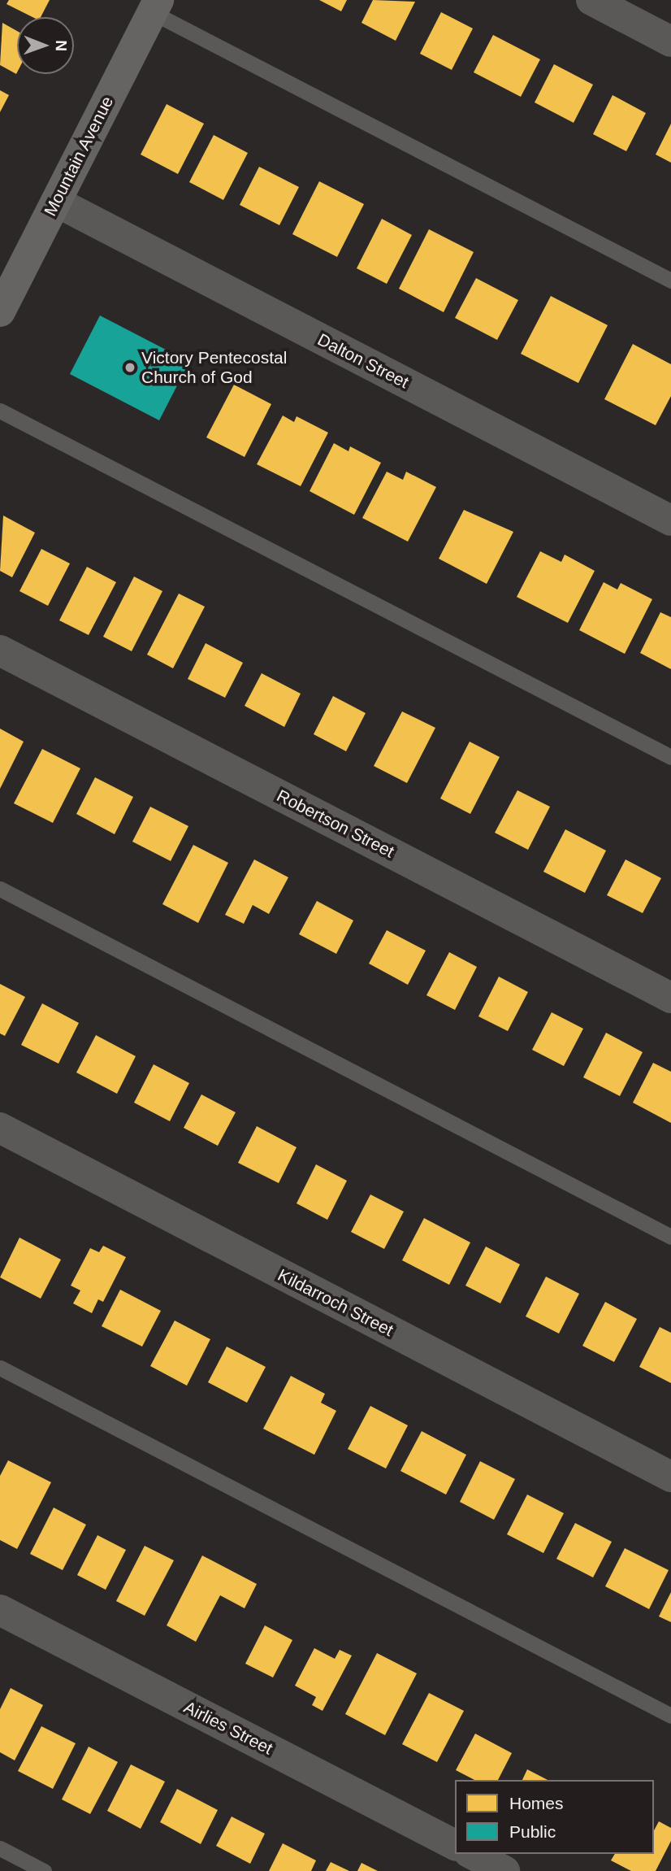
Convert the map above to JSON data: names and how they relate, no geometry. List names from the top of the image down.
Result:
{
  "streets": {
    "main road": ["Mountain Avenue"],
    "street": [
      "Dalton Street",
      "Robertson Street",
      "Kildarroch Street",
      "Airlies Street"
    ]
  },
  "crossings": [
    ["Mountain Avenue", "Dalton Street"]
  ],
  "places": ["Victory Pentecostal Church of God"],
  "legend": ["Homes", "Public"],
  "north": "right"
}
